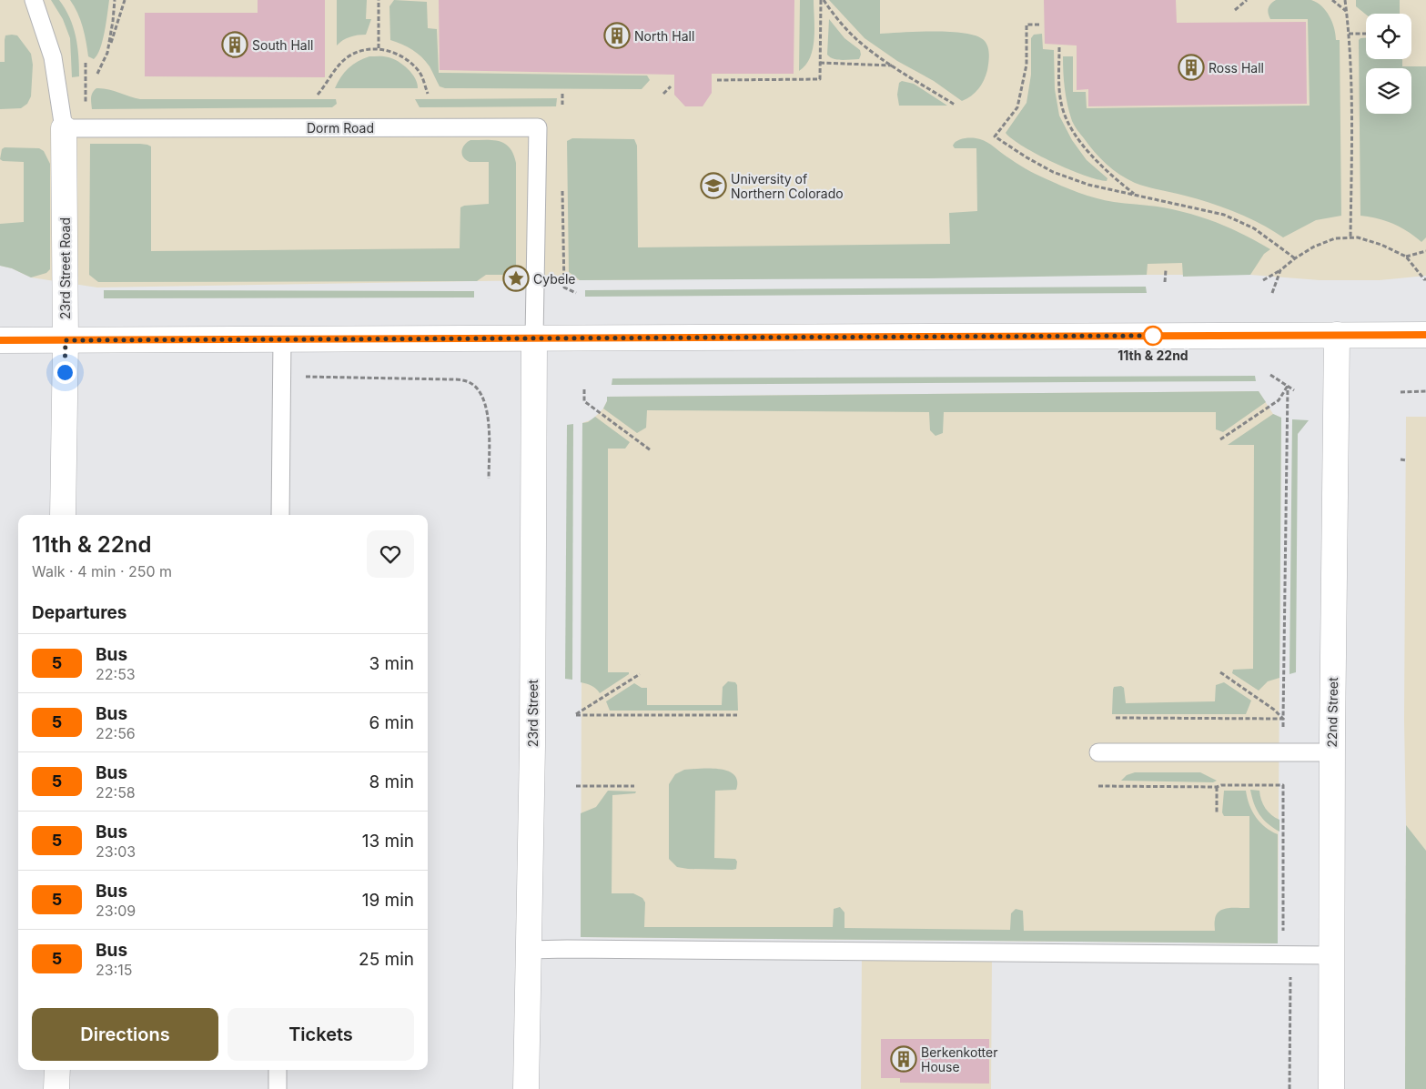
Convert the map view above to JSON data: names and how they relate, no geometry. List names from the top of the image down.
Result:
{
  "streets": {
    "street": ["23rd Street Road", "22nd Street", "23rd Street"],
    "lane": ["Dorm Road"]
  },
  "crossings": [
    ["Dorm Road", "23rd Street Road"],
    ["Dorm Road", "23rd Street"]
  ],
  "places": {
    "building": [
      "North Hall",
      "South Hall",
      "Ross Hall",
      "Berkenkotter House"
    ],
    "school or university": ["University of Northern Colorado"],
    "place": ["Cybele"],
    "other": ["11th & 22nd"]
  },
  "lines": ["bus line 5"],
  "page": {
    "heading": [
      ["11th & 22nd", "Walk · 4 min · 250 m"],
      "Departures"
    ],
    "list": [
      {
        "mark": "5",
        "name": "Bus",
        "note": "22:53",
        "value": "3 min"
      },
      {
        "mark": "5",
        "name": "Bus",
        "note": "22:56",
        "value": "6 min"
      },
      {
        "mark": "5",
        "name": "Bus",
        "note": "22:58",
        "value": "8 min"
      },
      {
        "mark": "5",
        "name": "Bus",
        "note": "23:03",
        "value": "13 min"
      },
      {
        "mark": "5",
        "name": "Bus",
        "note": "23:09",
        "value": "19 min"
      },
      {
        "mark": "5",
        "name": "Bus",
        "note": "23:15",
        "value": "25 min"
      }
    ],
    "buttons": ["Directions", "Tickets"]
  }
}
